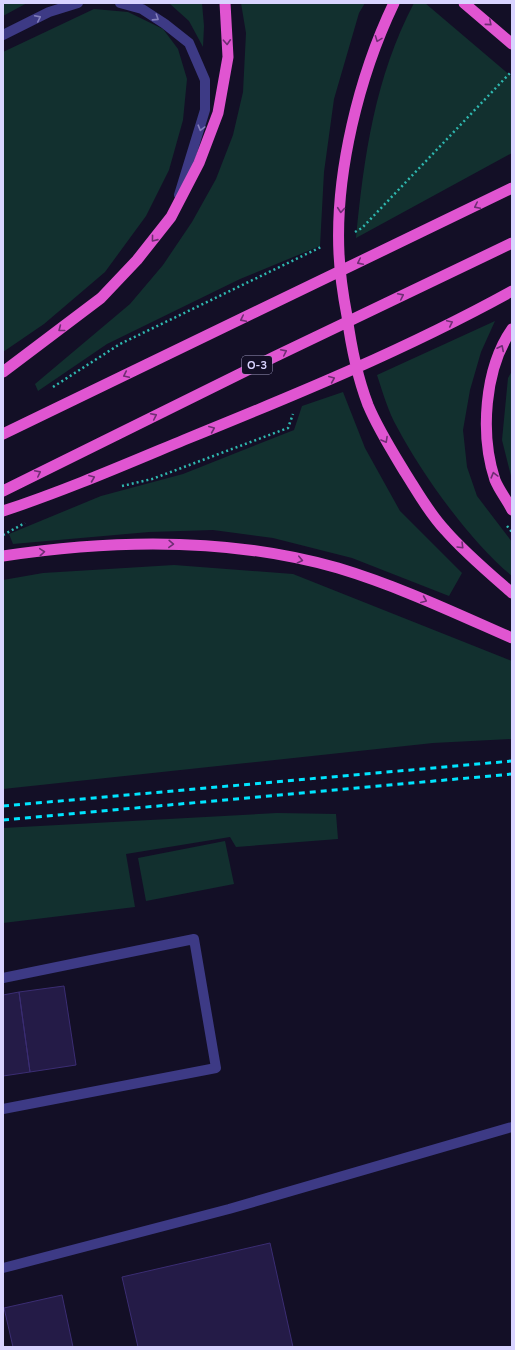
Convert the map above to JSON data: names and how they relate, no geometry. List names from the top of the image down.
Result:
{
  "streets": {
    "highway": ["O-3"]
  }
}
